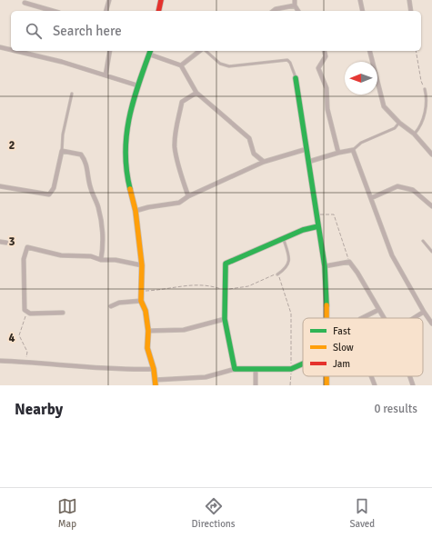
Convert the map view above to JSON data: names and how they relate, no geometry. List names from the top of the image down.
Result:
{
  "legend": ["Fast", "Slow", "Jam"],
  "north": "left",
  "page": {
    "search": "Search here",
    "heading": ["Nearby", "0 results"],
    "nav": ["Map", "Directions", "Saved"]
  },
  "grid": {
    "rows": ["2", "3", "4"]
  }
}
